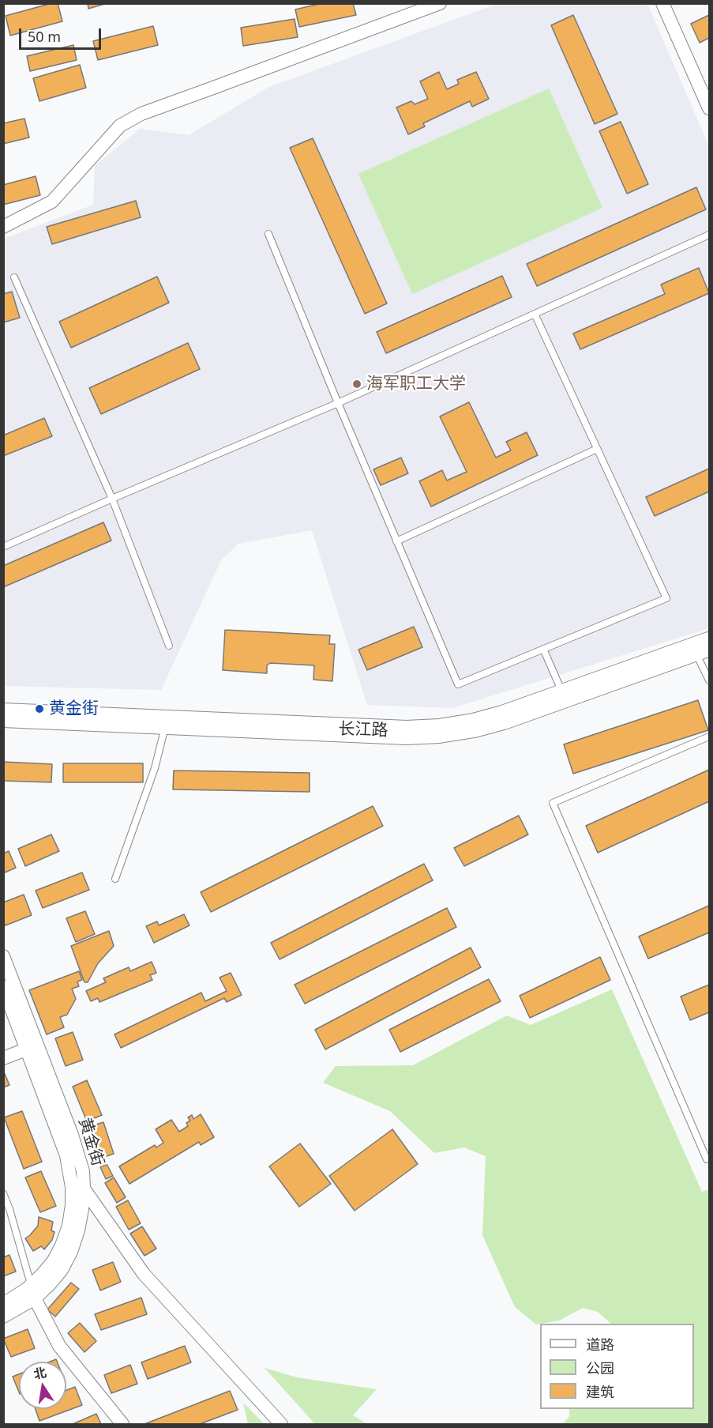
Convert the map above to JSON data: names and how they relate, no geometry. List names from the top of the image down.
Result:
{
  "streets": {
    "highway": ["长江路"],
    "street": ["黄金街"]
  },
  "places": ["海军职工大学", "黄金街"],
  "legend": ["道路", "公园", "建筑"],
  "scale_bar": "50 m",
  "north": "top"
}
